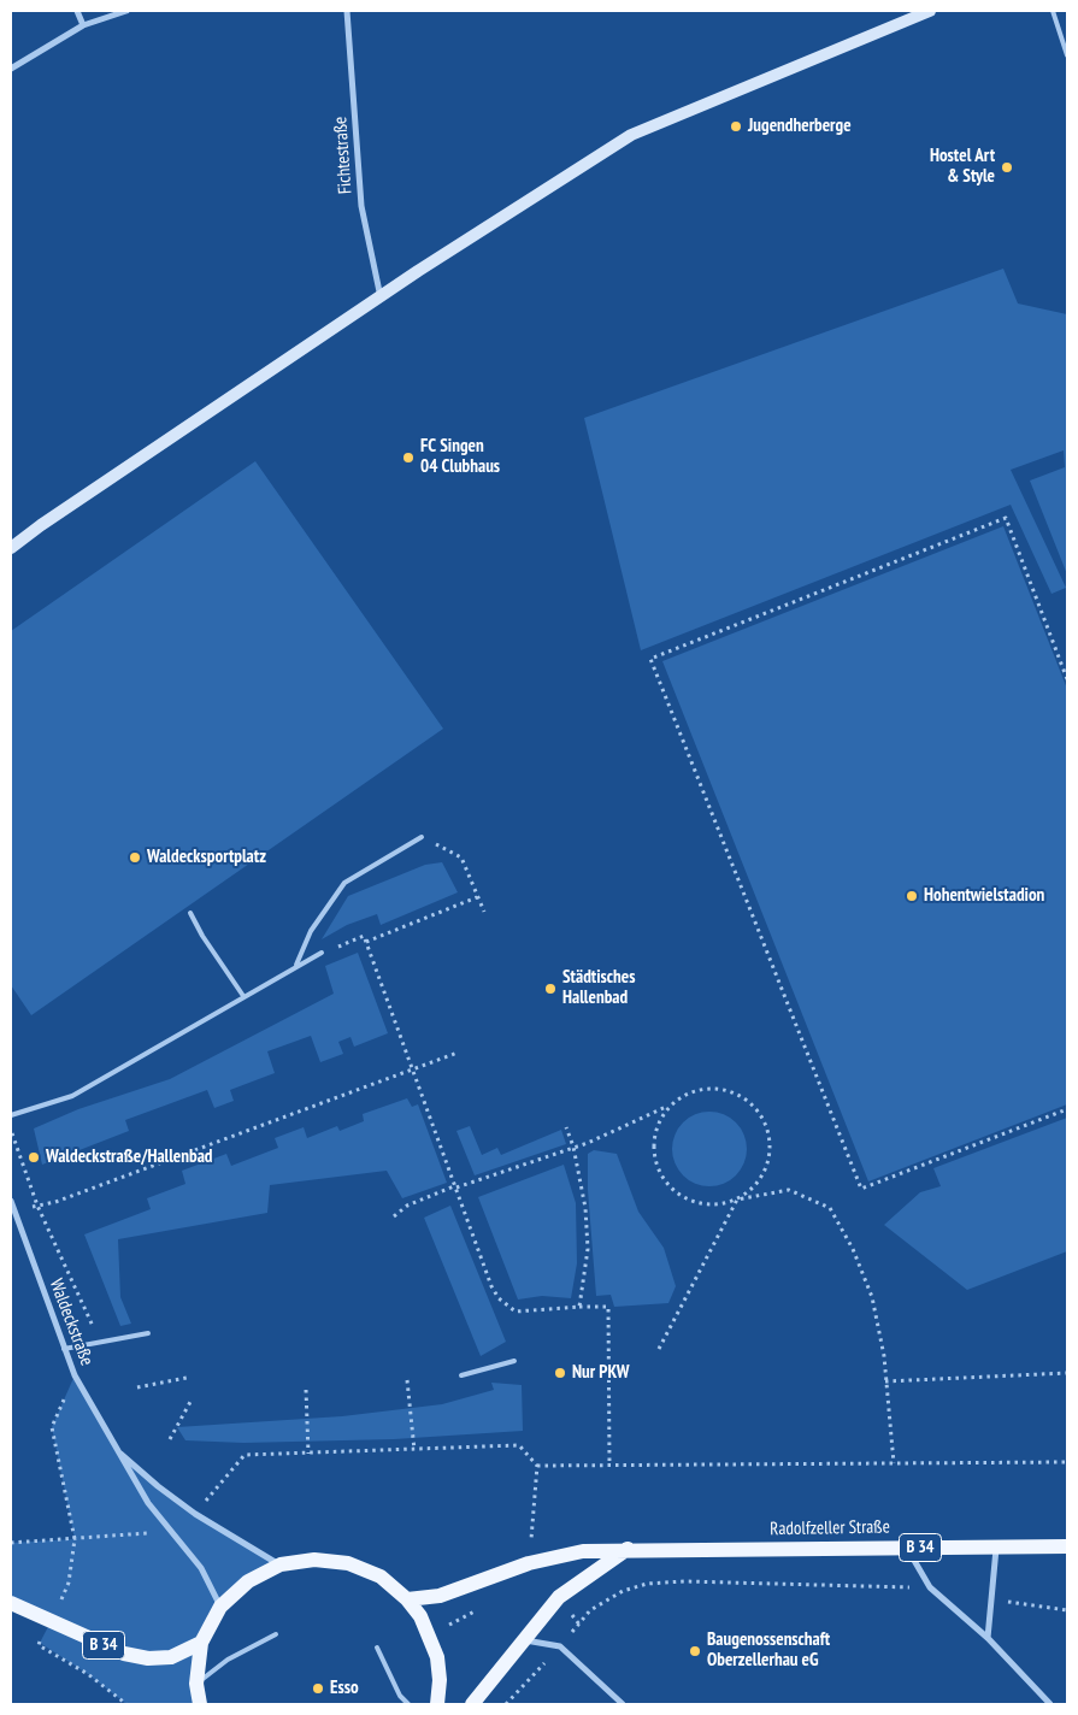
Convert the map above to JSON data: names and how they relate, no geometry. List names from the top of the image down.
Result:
{
  "streets": {
    "main road": ["Radolfzeller Straße", "B 34"],
    "street": ["Fichtestraße", "Waldeckstraße"]
  },
  "places": [
    "Jugendherberge",
    "Hostel Art & Style",
    "FC Singen 04 Clubhaus",
    "Waldecksportplatz",
    "Hohentwielstadion",
    "Städtisches Hallenbad",
    "Waldeckstraße/Hallenbad",
    "Nur PKW",
    "Baugenossenschaft Oberzellerhau eG",
    "Esso"
  ]
}
